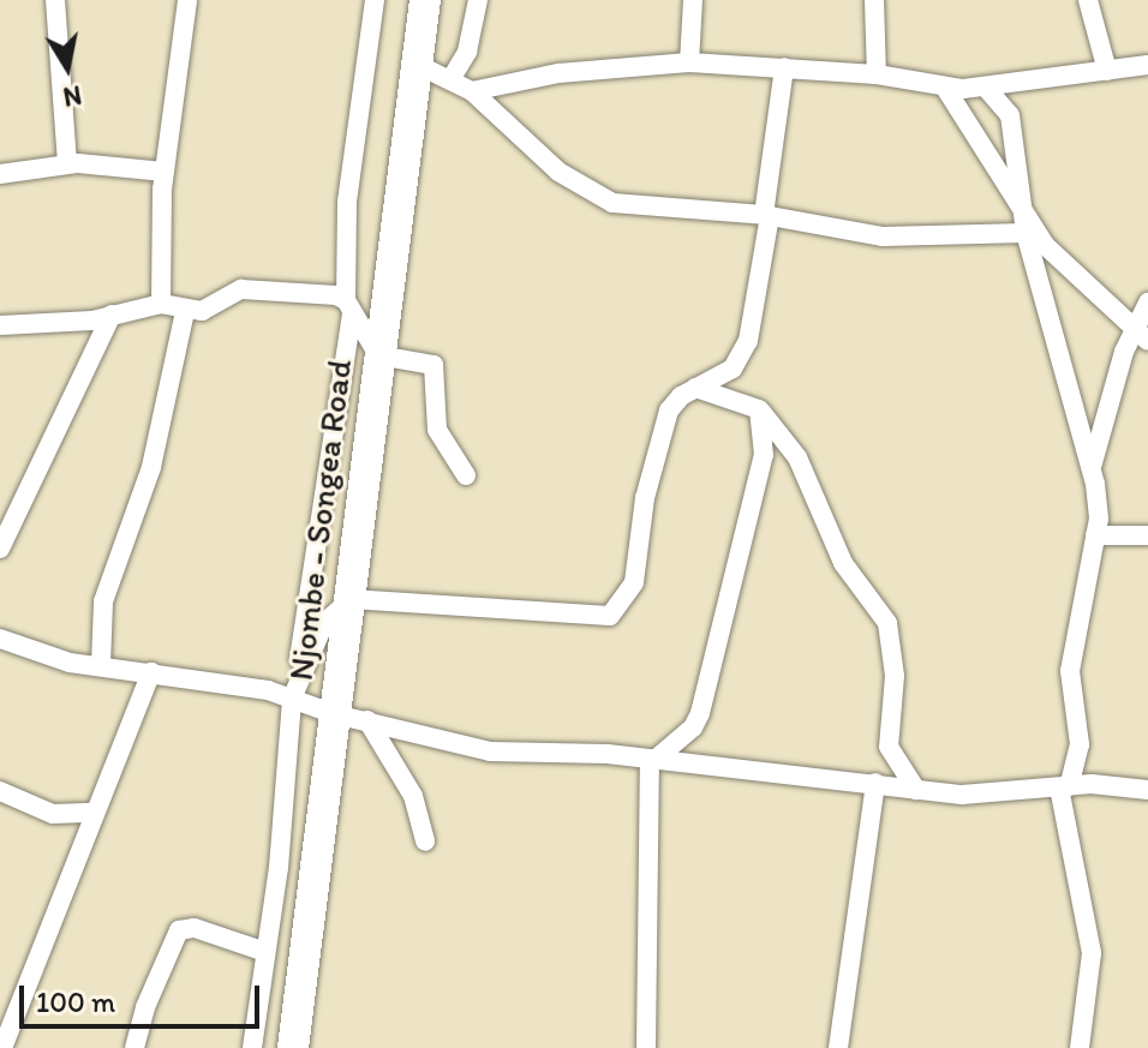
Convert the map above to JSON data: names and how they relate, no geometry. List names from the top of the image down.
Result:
{
  "streets": {
    "highway": ["Njombe - Songea Road"]
  },
  "scale_bar": "100 m",
  "north": "bottom"
}
